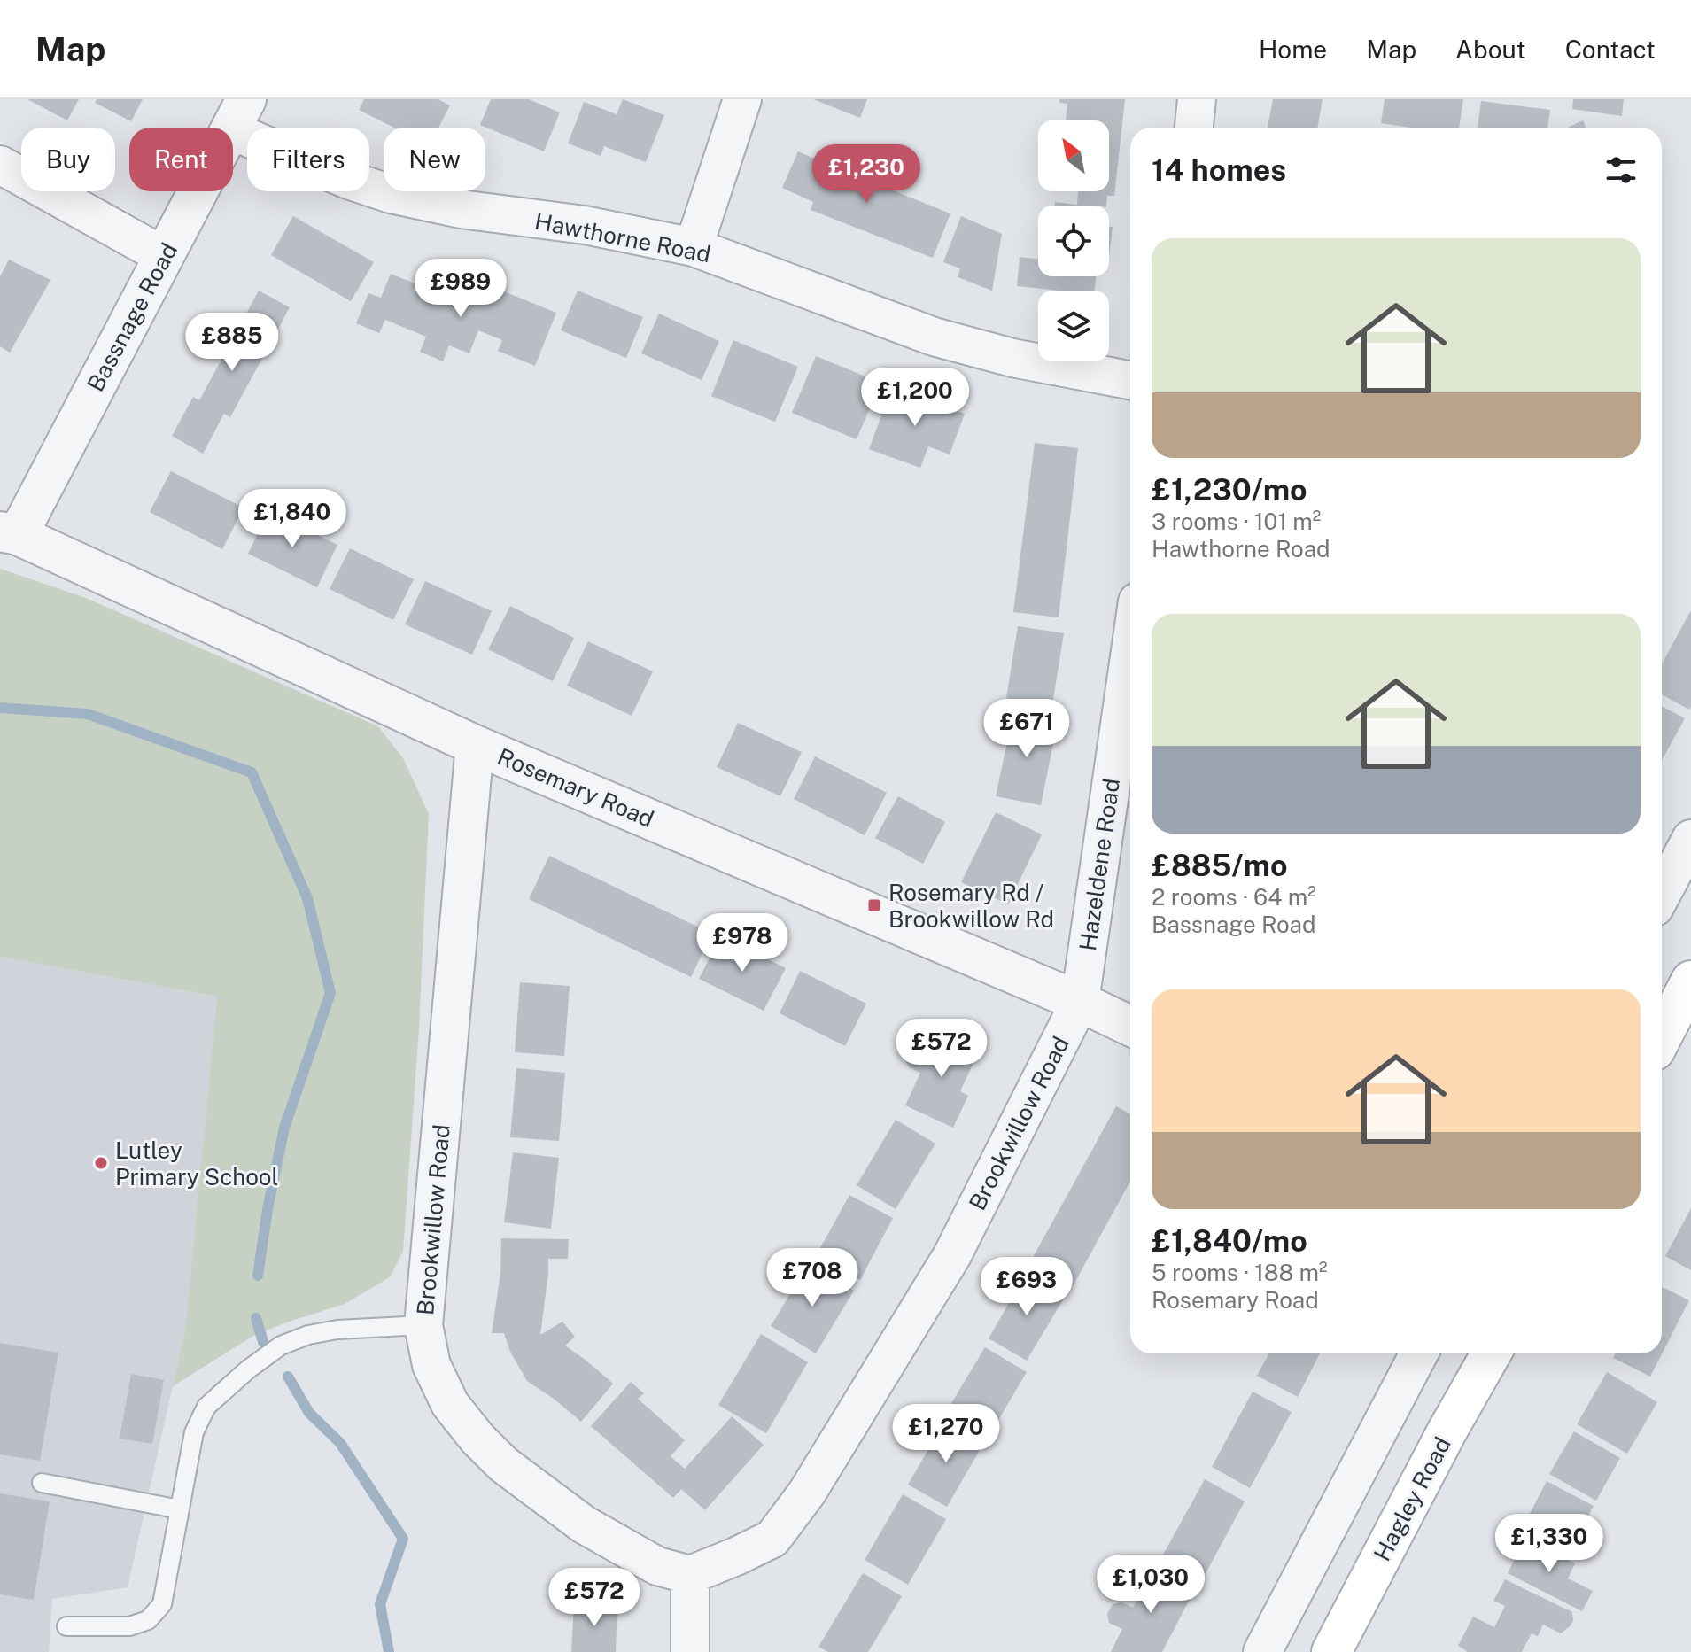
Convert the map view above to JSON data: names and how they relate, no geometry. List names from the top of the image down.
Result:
{
  "streets": {
    "main road": ["Hagley Road"],
    "street": [
      "Hawthorne Road",
      "Bassnage Road",
      "Rosemary Road",
      "Hazeldene Road",
      "Brookwillow Road"
    ]
  },
  "crossings": [
    ["Hawthorne Road", "Bassnage Road"],
    ["Bassnage Road", "Rosemary Road"],
    ["Rosemary Road", "Hazeldene Road"],
    ["Rosemary Road", "Brookwillow Road"],
    ["Hazeldene Road", "Brookwillow Road"]
  ],
  "places": {
    "transit": ["Rosemary Rd / Brookwillow Rd"],
    "other": ["Lutley Primary School"]
  },
  "north": "top left",
  "page": {
    "header": "Map",
    "nav": [
      "Home",
      "Map",
      "About",
      "Contact"
    ],
    "chip": [
      "Buy",
      "Rent",
      "Filters",
      "New"
    ],
    "heading": "14 homes",
    "price": [
      "£1,230",
      "£989",
      "£885",
      "£1,200",
      "£1,840",
      "£671",
      "£978",
      "£572",
      "£708",
      "£693",
      "£1,270",
      "£1,330",
      "£1,030",
      "£572"
    ],
    "list": [
      {
        "name": "£1,230/mo",
        "note": "3 rooms · 101 m² · Hawthorne Road"
      },
      {
        "name": "£885/mo",
        "note": "2 rooms · 64 m² · Bassnage Road"
      },
      {
        "name": "£1,840/mo",
        "note": "5 rooms · 188 m² · Rosemary Road"
      }
    ]
  }
}
